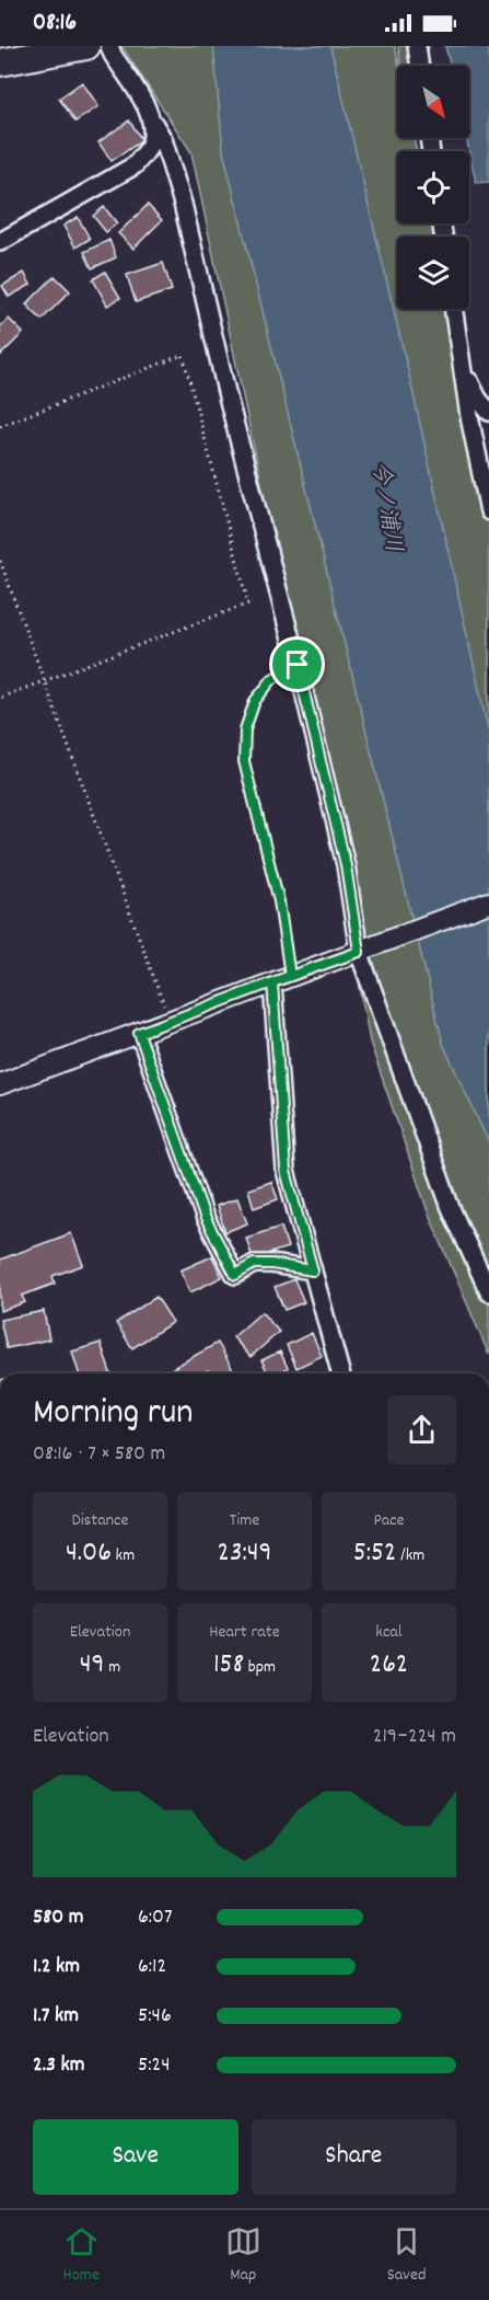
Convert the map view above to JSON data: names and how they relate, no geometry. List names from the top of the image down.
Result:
{
  "water": ["今ノ浦川"],
  "north": "bottom right",
  "page": {
    "status": "08:16",
    "heading": ["Morning run", "08:16 · 7 × 580 m"],
    "stats": [
      ["Distance", "4.06 km"],
      ["Time", "23:49"],
      ["Pace", "5:52 /km"],
      ["Elevation", "49 m"],
      ["Heart rate", "158 bpm"],
      ["kcal", "262"]
    ],
    "chart": ["Elevation", "219–224 m"],
    "list": [
      {
        "name": "580 m",
        "note": "6:07"
      },
      {
        "name": "1.2 km",
        "note": "6:12"
      },
      {
        "name": "1.7 km",
        "note": "5:46"
      },
      {
        "name": "2.3 km",
        "note": "5:24"
      }
    ],
    "buttons": ["Save", "Share"],
    "tabs": ["Home", "Map", "Saved"]
  }
}
